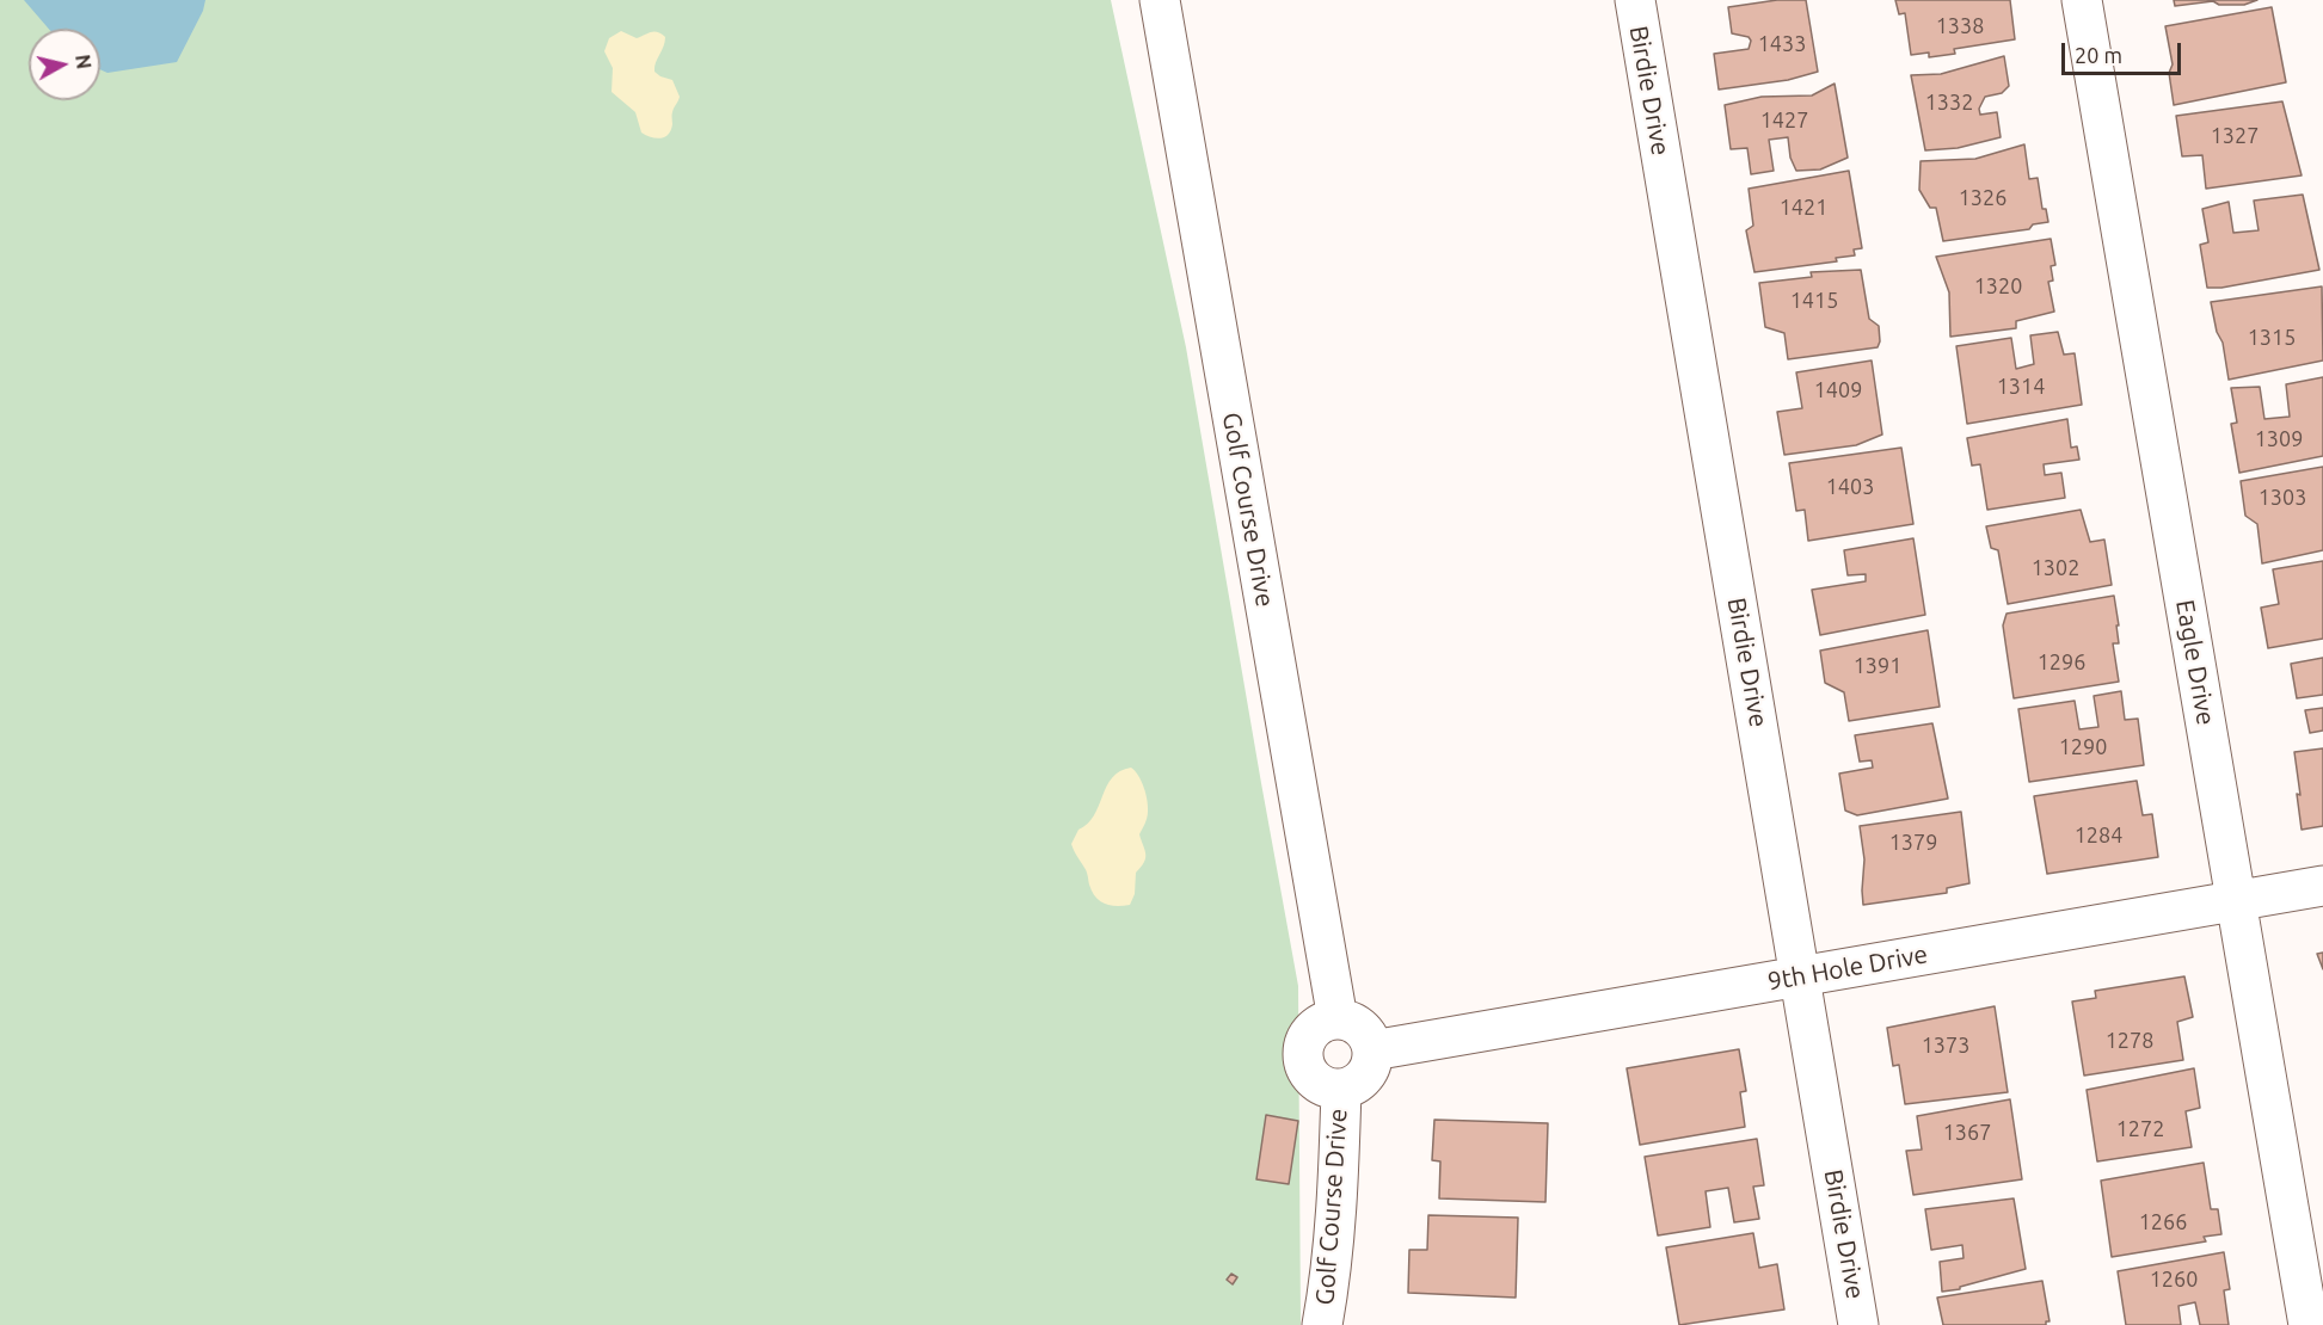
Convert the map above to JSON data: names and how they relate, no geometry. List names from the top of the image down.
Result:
{
  "streets": {
    "street": [
      "Birdie Drive",
      "Golf Course Drive",
      "Eagle Drive",
      "9th Hole Drive"
    ]
  },
  "crossings": [
    ["Birdie Drive", "9th Hole Drive"],
    ["Golf Course Drive", "9th Hole Drive"],
    ["Eagle Drive", "9th Hole Drive"]
  ],
  "house_numbers": [
    "1338",
    "1433",
    "1332",
    "1427",
    "1327",
    "1326",
    "1421",
    "1320",
    "1415",
    "1315",
    "1314",
    "1409",
    "1309",
    "1403",
    "1303",
    "1302",
    "1296",
    "1391",
    "1290",
    "1284",
    "1379",
    "1278",
    "1373",
    "1272",
    "1367",
    "1266",
    "1260"
  ],
  "scale_bar": "20 m",
  "north": "right"
}
